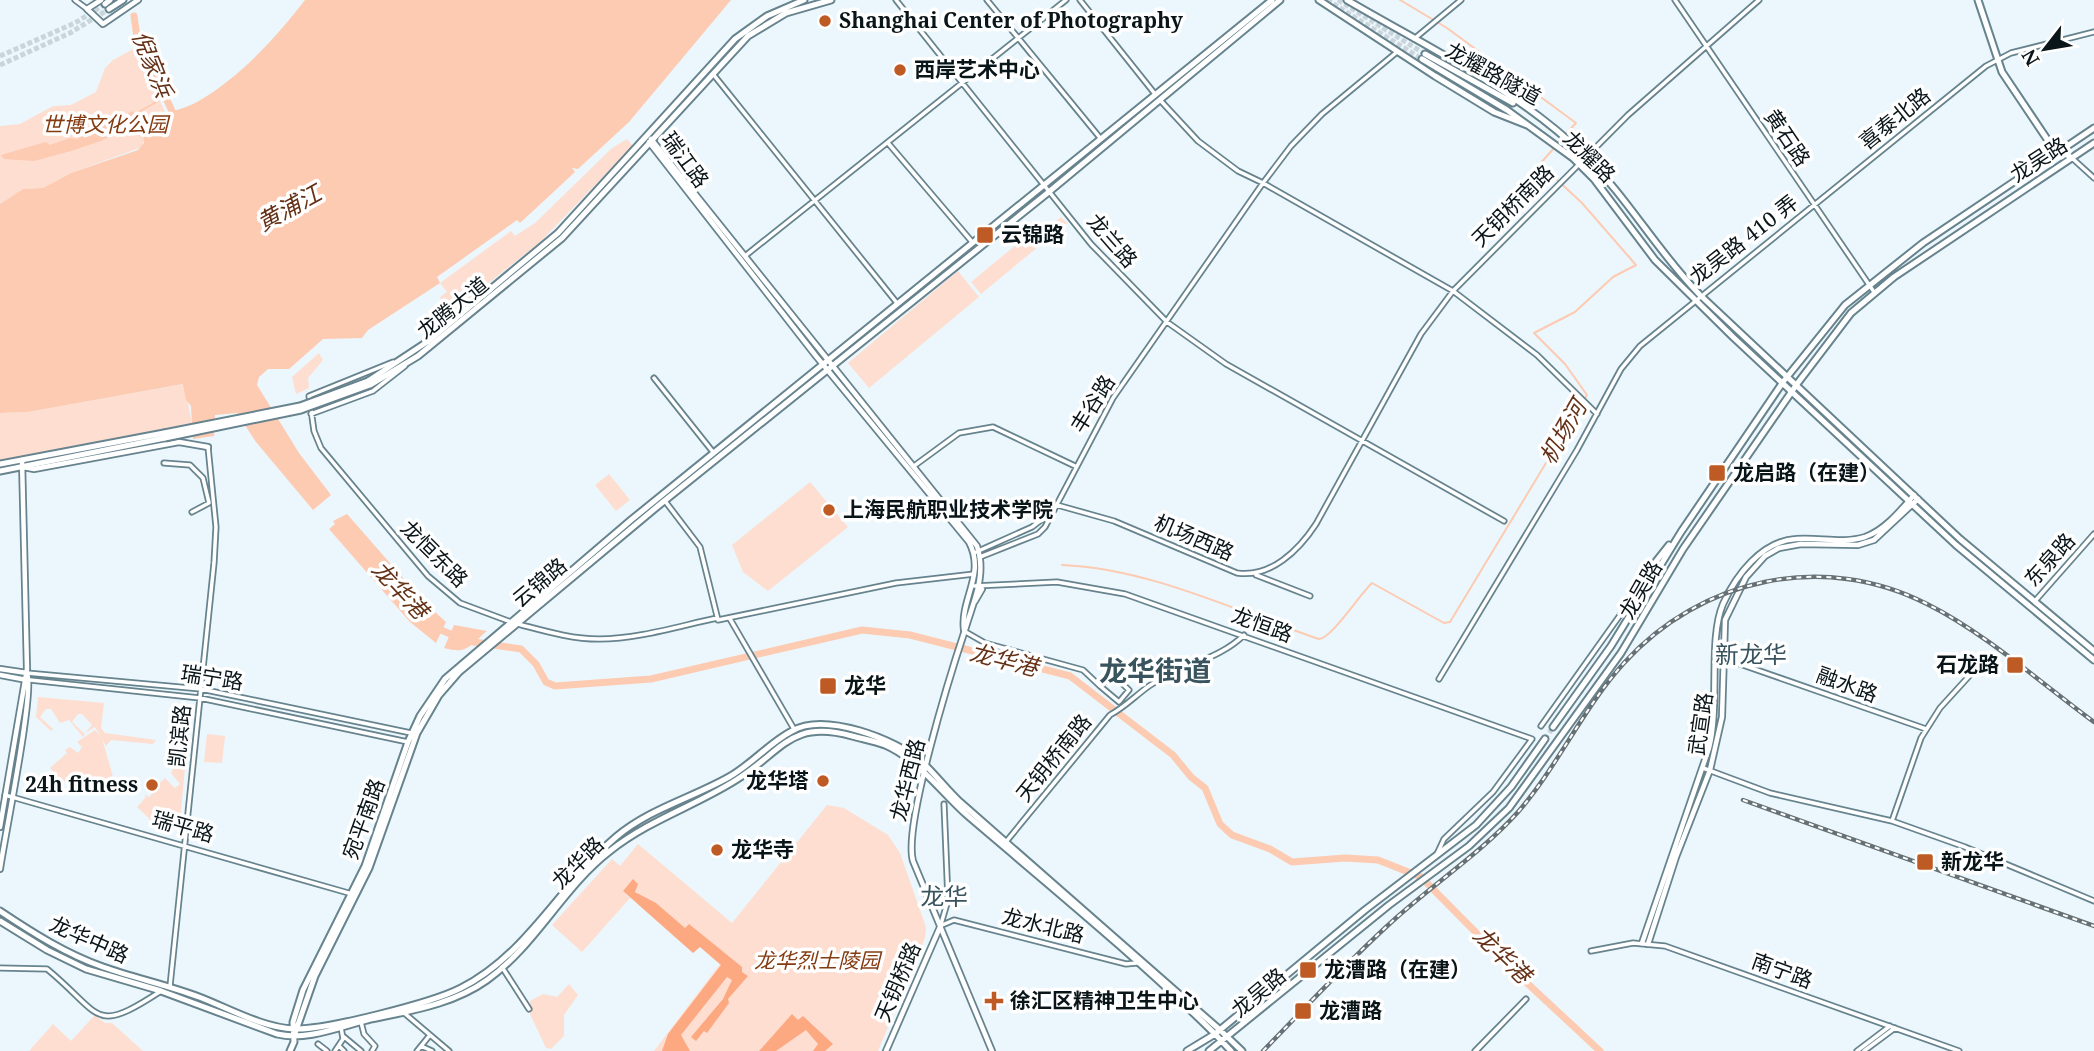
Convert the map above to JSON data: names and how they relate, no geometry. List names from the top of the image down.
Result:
{
  "streets": {
    "main road": [
      "龙耀路隧道",
      "龙耀路",
      "龙吴路",
      "龙腾大道",
      "云锦路",
      "宛平南路",
      "龙华路",
      "龙华中路"
    ],
    "street": [
      "喜泰北路",
      "黄石路",
      "瑞江路",
      "天钥桥南路",
      "龙吴路 410 弄",
      "龙兰路",
      "丰谷路",
      "机场西路",
      "龙恒东路",
      "东泉路",
      "龙恒路",
      "瑞宁路",
      "融水路",
      "武宣路",
      "凯滨路",
      "龙华西路",
      "瑞平路",
      "龙水北路",
      "南宁路",
      "天钥桥路"
    ]
  },
  "crossings": [
    ["龙耀路隧道", "龙耀路"],
    ["喜泰北路", "黄石路"],
    ["喜泰北路", "龙吴路 410 弄"],
    ["黄石路", "龙吴路"],
    ["黄石路", "天钥桥南路"],
    ["黄石路", "龙吴路 410 弄"],
    ["龙耀路", "龙吴路"],
    ["龙耀路", "天钥桥南路"],
    ["龙耀路", "龙吴路 410 弄"],
    ["瑞江路", "龙腾大道"],
    ["瑞江路", "丰谷路"],
    ["瑞江路", "云锦路"],
    ["瑞江路", "龙华西路"],
    ["龙吴路", "龙恒路"],
    ["天钥桥南路", "龙兰路"],
    ["天钥桥南路", "机场西路"],
    ["天钥桥南路", "龙恒路"],
    ["天钥桥南路", "龙华路"],
    ["龙兰路", "丰谷路"],
    ["龙兰路", "机场西路"],
    ["龙兰路", "云锦路"],
    ["丰谷路", "机场西路"],
    ["丰谷路", "龙华西路"],
    ["龙恒东路", "云锦路"],
    ["云锦路", "宛平南路"],
    ["龙恒路", "龙华西路"],
    ["瑞宁路", "凯滨路"],
    ["瑞宁路", "宛平南路"],
    ["融水路", "武宣路"],
    ["武宣路", "南宁路"],
    ["凯滨路", "瑞平路"],
    ["凯滨路", "龙华中路"],
    ["龙华西路", "龙华路"],
    ["龙华西路", "龙水北路"],
    ["龙华西路", "天钥桥路"],
    ["宛平南路", "瑞平路"],
    ["宛平南路", "龙华路"],
    ["龙华路", "龙水北路"],
    ["龙华路", "龙华中路"],
    ["龙水北路", "天钥桥路"]
  ],
  "districts": ["新龙华", "龙华街道", "龙华"],
  "water": [
    "倪家浜",
    "黄浦江",
    "机场河",
    "龙华港"
  ],
  "parks": ["世博文化公园", "龙华烈士陵园"],
  "places": {
    "other": [
      "Shanghai Center of Photography",
      "西岸艺术中心",
      "上海民航职业技术学院",
      "龙华塔",
      "24h fitness",
      "龙华寺"
    ],
    "transit": [
      "云锦路",
      "龙启路（在建）",
      "石龙路",
      "龙华",
      "新龙华",
      "龙漕路（在建）",
      "龙漕路"
    ],
    "health": ["徐汇区精神卫生中心"]
  },
  "north": "bottom left"
}
